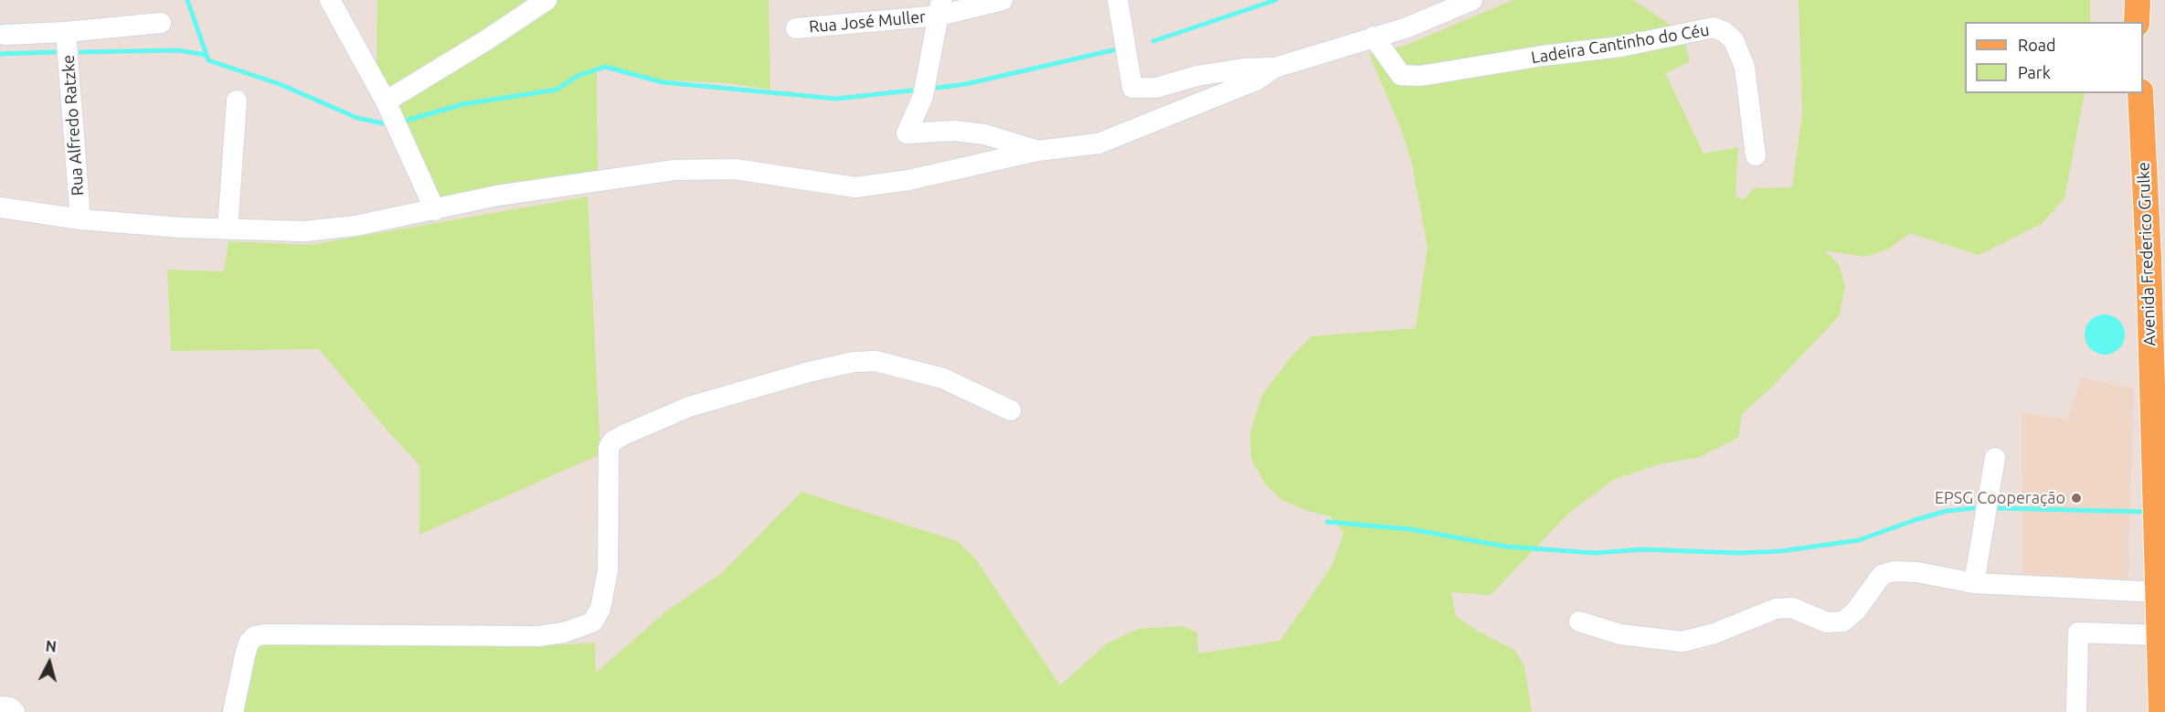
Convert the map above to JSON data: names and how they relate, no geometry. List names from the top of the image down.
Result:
{
  "streets": {
    "main road": ["Avenida Frederico Grulke"],
    "street": ["Rua José Muller", "Ladeira Cantinho do Céu", "Rua Alfredo Ratzke"]
  },
  "places": ["EPSG Cooperação"],
  "legend": ["Road", "Park"],
  "north": "top"
}
